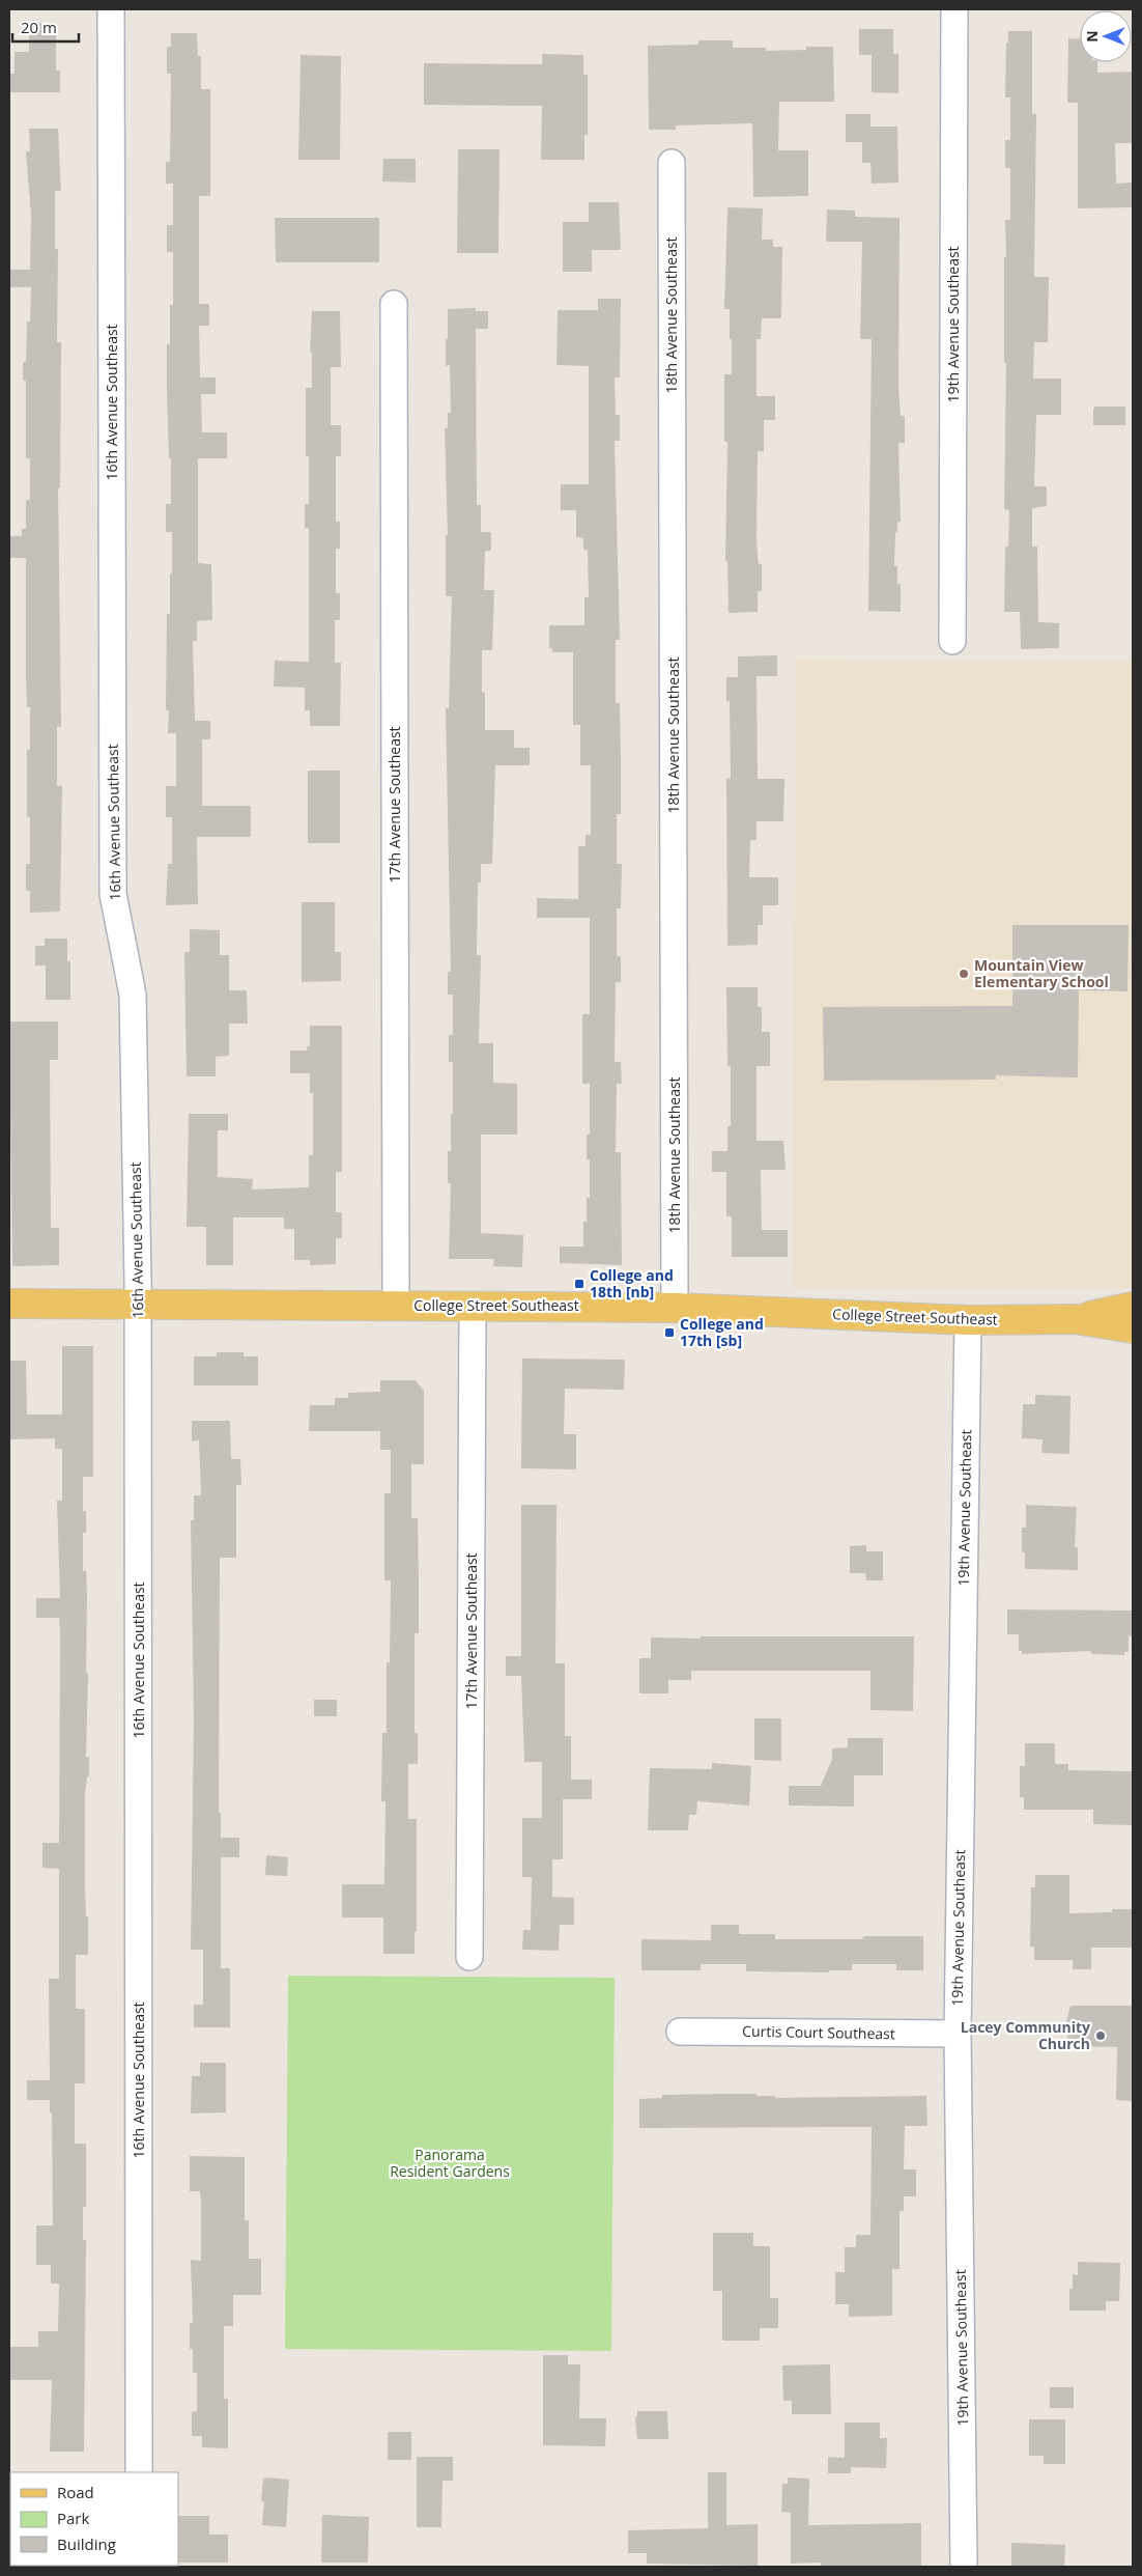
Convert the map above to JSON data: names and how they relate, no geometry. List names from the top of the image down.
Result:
{
  "streets": {
    "main road": ["College Street Southeast"],
    "street": [
      "18th Avenue Southeast",
      "19th Avenue Southeast",
      "16th Avenue Southeast",
      "17th Avenue Southeast",
      "Curtis Court Southeast"
    ]
  },
  "crossings": [
    ["18th Avenue Southeast", "College Street Southeast"],
    ["19th Avenue Southeast", "College Street Southeast"],
    ["19th Avenue Southeast", "Curtis Court Southeast"],
    ["16th Avenue Southeast", "College Street Southeast"],
    ["17th Avenue Southeast", "College Street Southeast"]
  ],
  "parks": ["Panorama Resident Gardens"],
  "places": {
    "other": ["Mountain View Elementary School", "Lacey Community Church"],
    "transit": ["College and 18th [nb]", "College and 17th [sb]"]
  },
  "legend": ["Road", "Park", "Building"],
  "scale_bar": "20 m",
  "north": "left"
}
